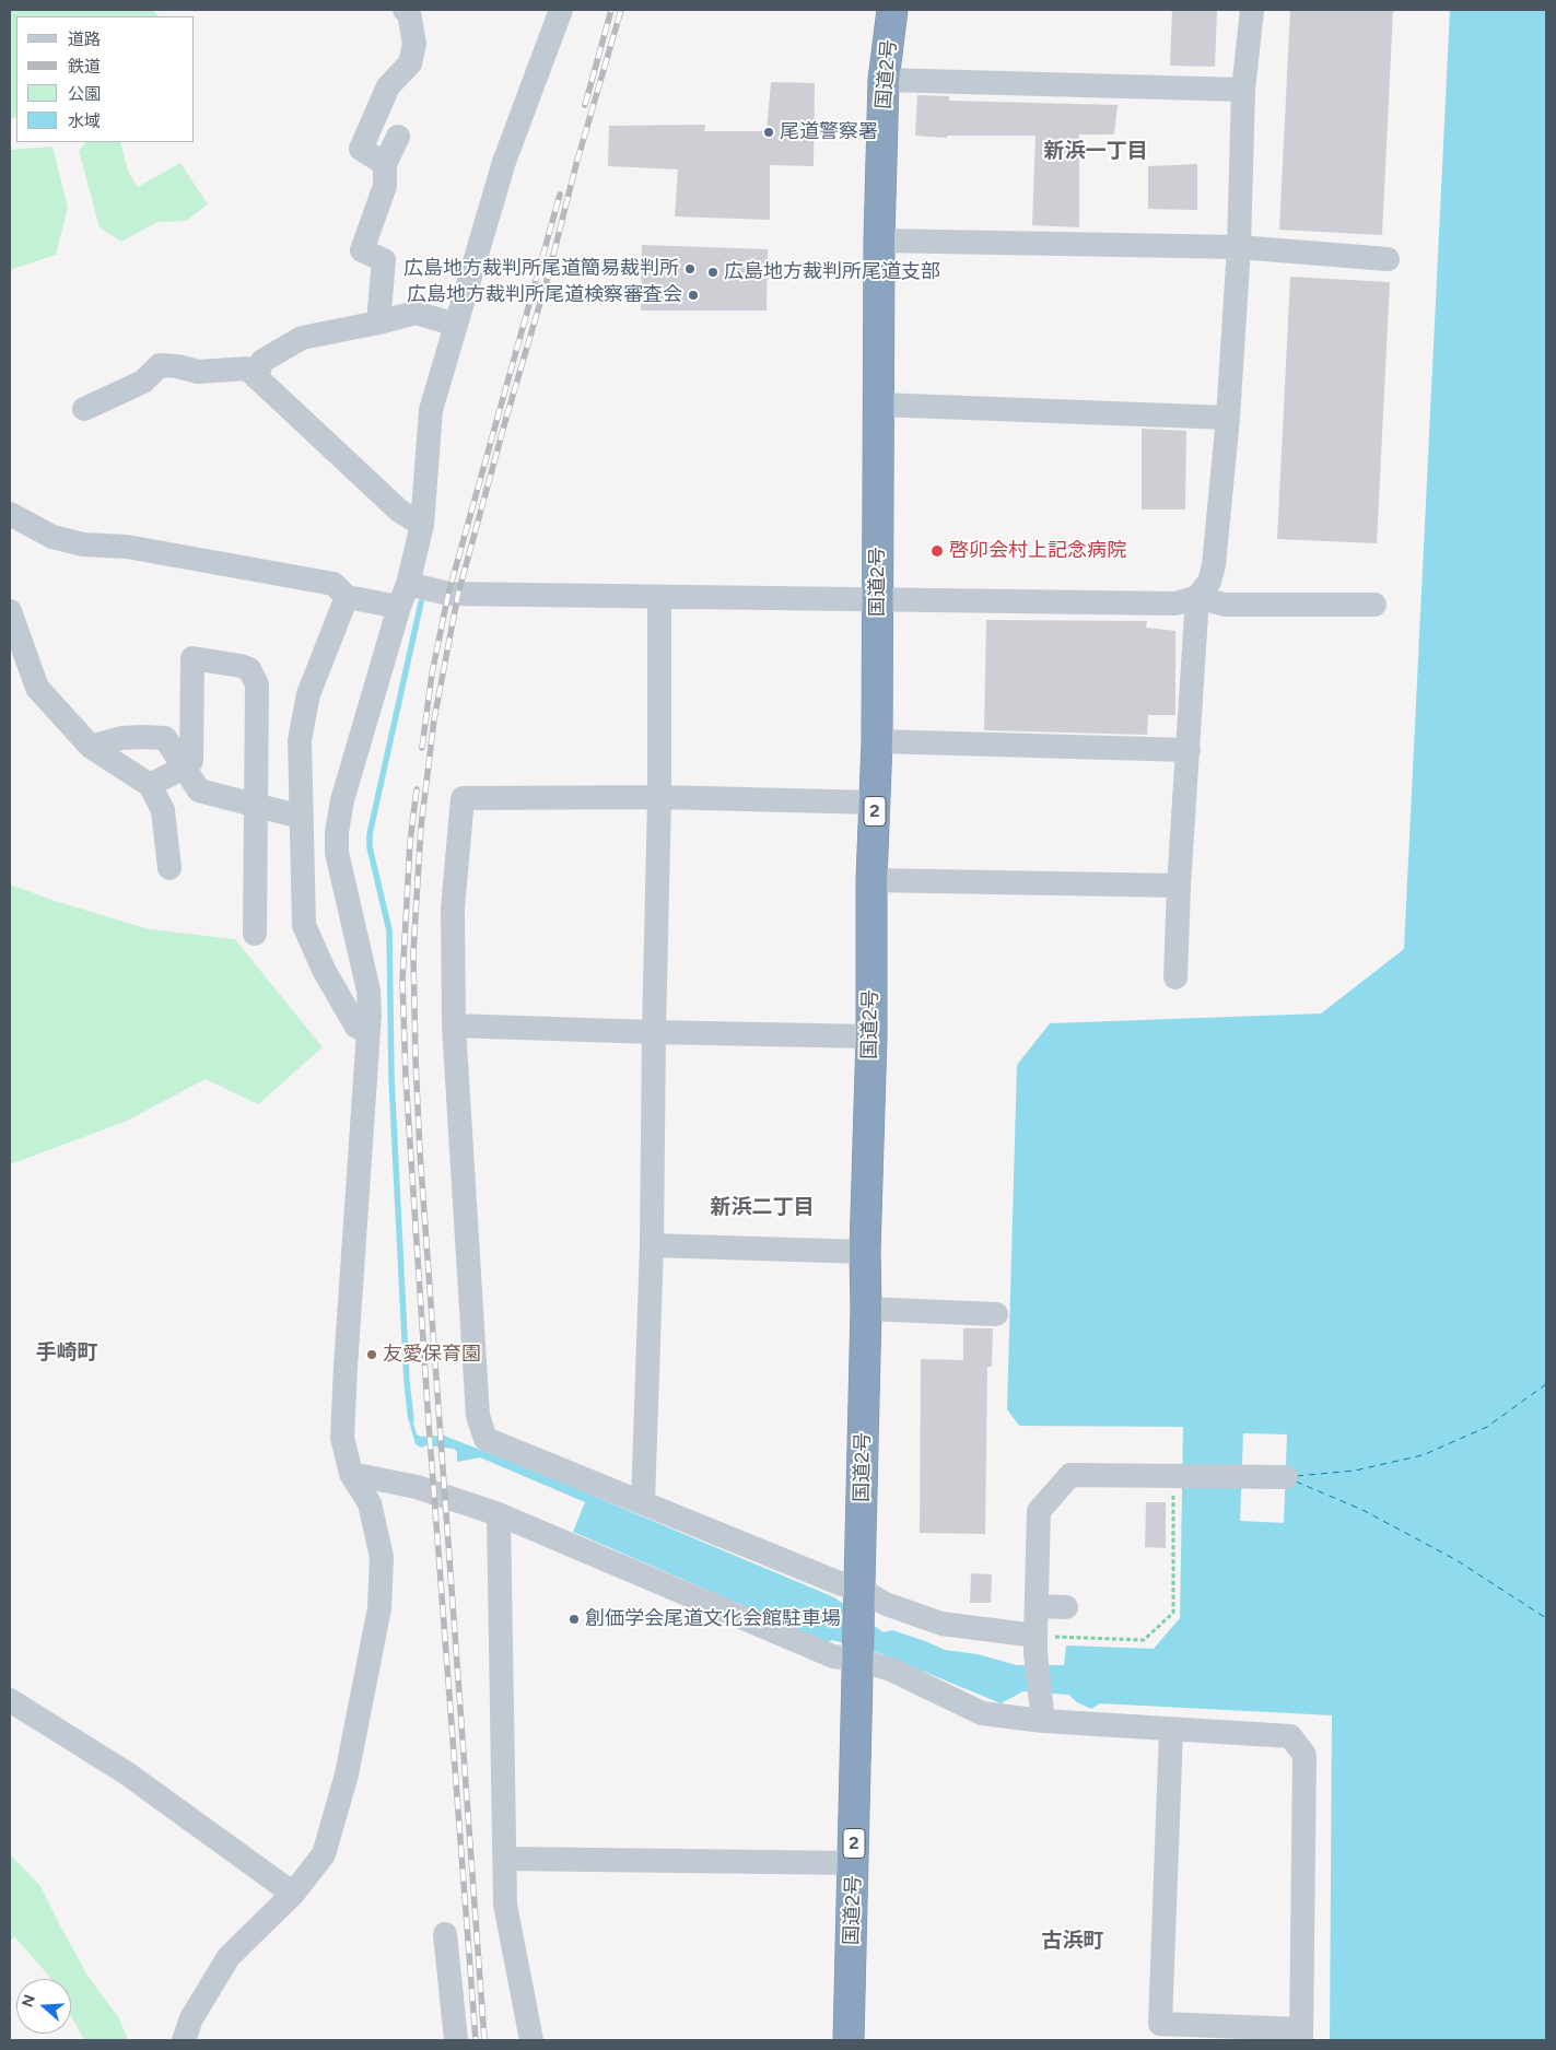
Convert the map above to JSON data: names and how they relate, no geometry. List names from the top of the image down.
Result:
{
  "streets": {
    "highway": ["国道2号", "2"]
  },
  "districts": [
    "新浜一丁目",
    "新浜二丁目",
    "手崎町",
    "古浜町"
  ],
  "places": [
    "尾道警察署",
    "広島地方裁判所尾道簡易裁判所",
    "広島地方裁判所尾道支部",
    "広島地方裁判所尾道検察審査会",
    "啓卯会村上記念病院",
    "友愛保育園",
    "創価学会尾道文化会館駐車場"
  ],
  "legend": [
    "道路",
    "鉄道",
    "公園",
    "水域"
  ],
  "north": "left"
}
